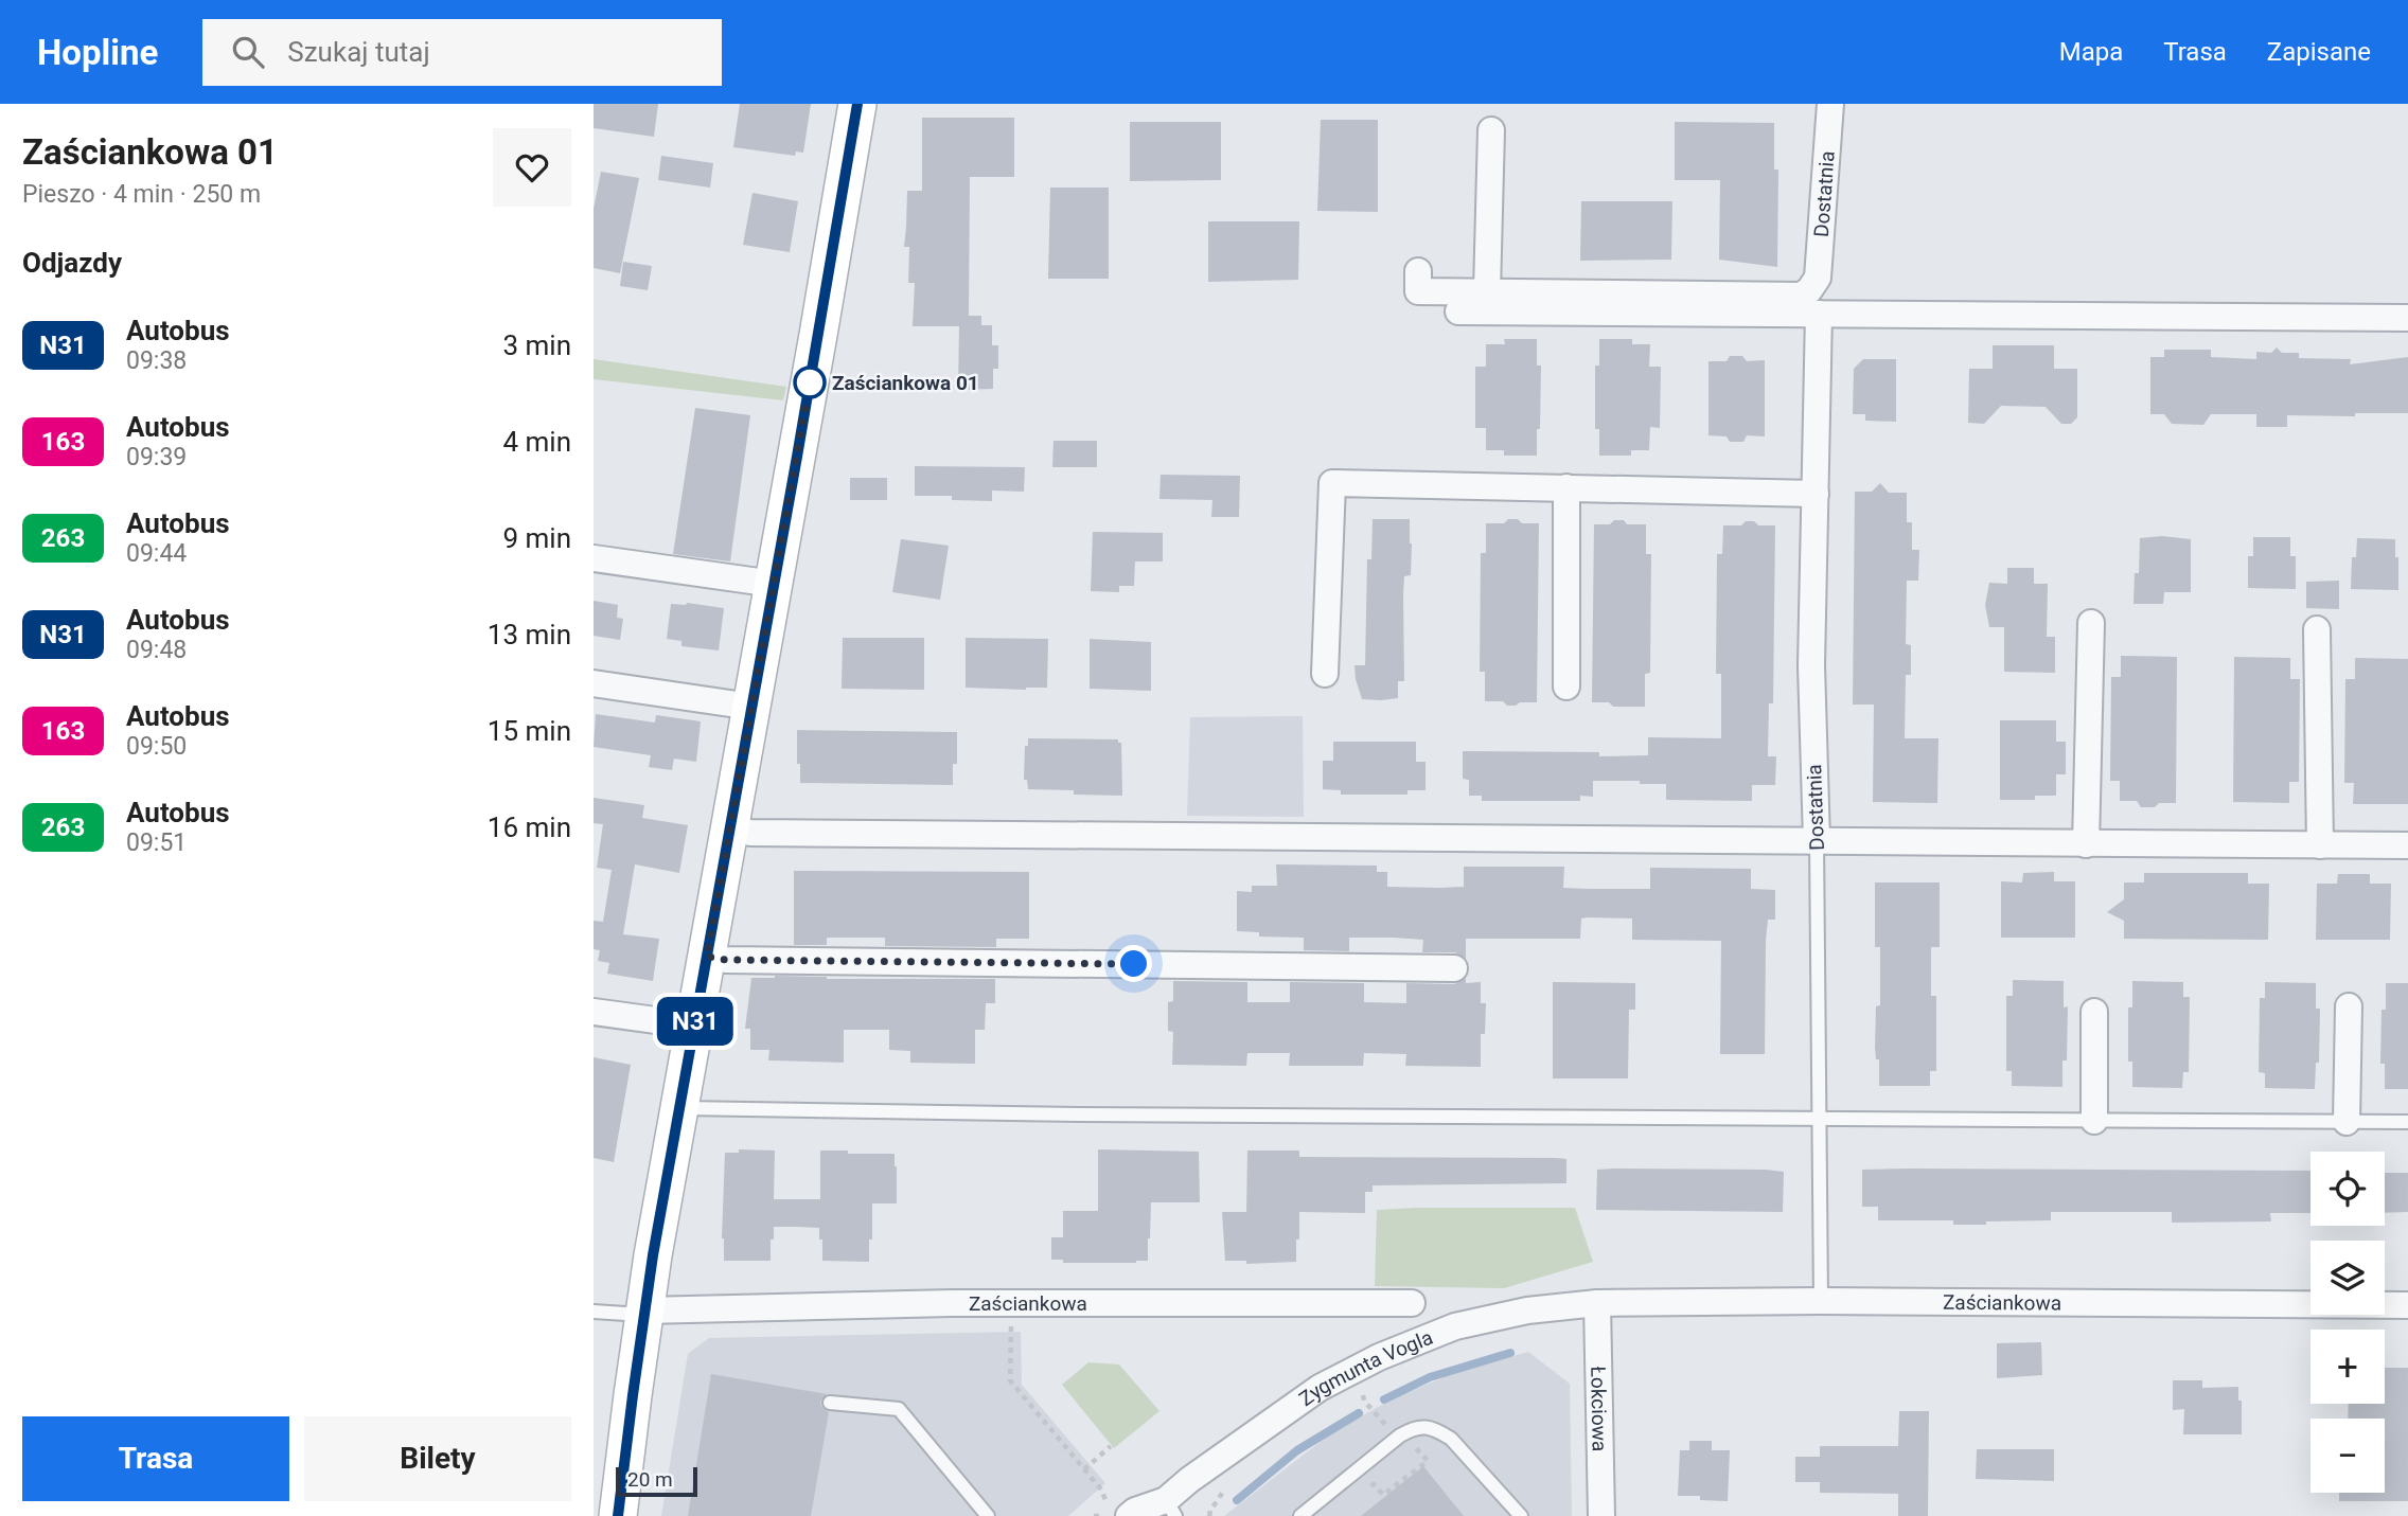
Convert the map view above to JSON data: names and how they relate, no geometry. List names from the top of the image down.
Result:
{
  "streets": {
    "street": [
      "Dostatnia",
      "Zaściankowa",
      "Zygmunta Vogla",
      "Łokciowa"
    ]
  },
  "crossings": [
    ["Dostatnia", "Zaściankowa"],
    ["Zaściankowa", "Zygmunta Vogla"],
    ["Zaściankowa", "Łokciowa"],
    ["Zygmunta Vogla", "Łokciowa"]
  ],
  "places": ["Zaściankowa 01"],
  "lines": ["bus line N31"],
  "scale_bar": "20 m",
  "page": {
    "header": "Hopline",
    "search": "Szukaj tutaj",
    "nav": ["Mapa", "Trasa", "Zapisane"],
    "heading": [
      ["Zaściankowa 01", "Pieszo · 4 min · 250 m"],
      "Odjazdy"
    ],
    "on_map": "N31",
    "list": [
      {
        "mark": "N31",
        "name": "Autobus",
        "note": "09:38",
        "value": "3 min"
      },
      {
        "mark": "163",
        "name": "Autobus",
        "note": "09:39",
        "value": "4 min"
      },
      {
        "mark": "263",
        "name": "Autobus",
        "note": "09:44",
        "value": "9 min"
      },
      {
        "mark": "N31",
        "name": "Autobus",
        "note": "09:48",
        "value": "13 min"
      },
      {
        "mark": "163",
        "name": "Autobus",
        "note": "09:50",
        "value": "15 min"
      },
      {
        "mark": "263",
        "name": "Autobus",
        "note": "09:51",
        "value": "16 min"
      }
    ],
    "map_buttons": ["+", "−"],
    "buttons": ["Trasa", "Bilety"],
    "scale": "20 m"
  }
}
